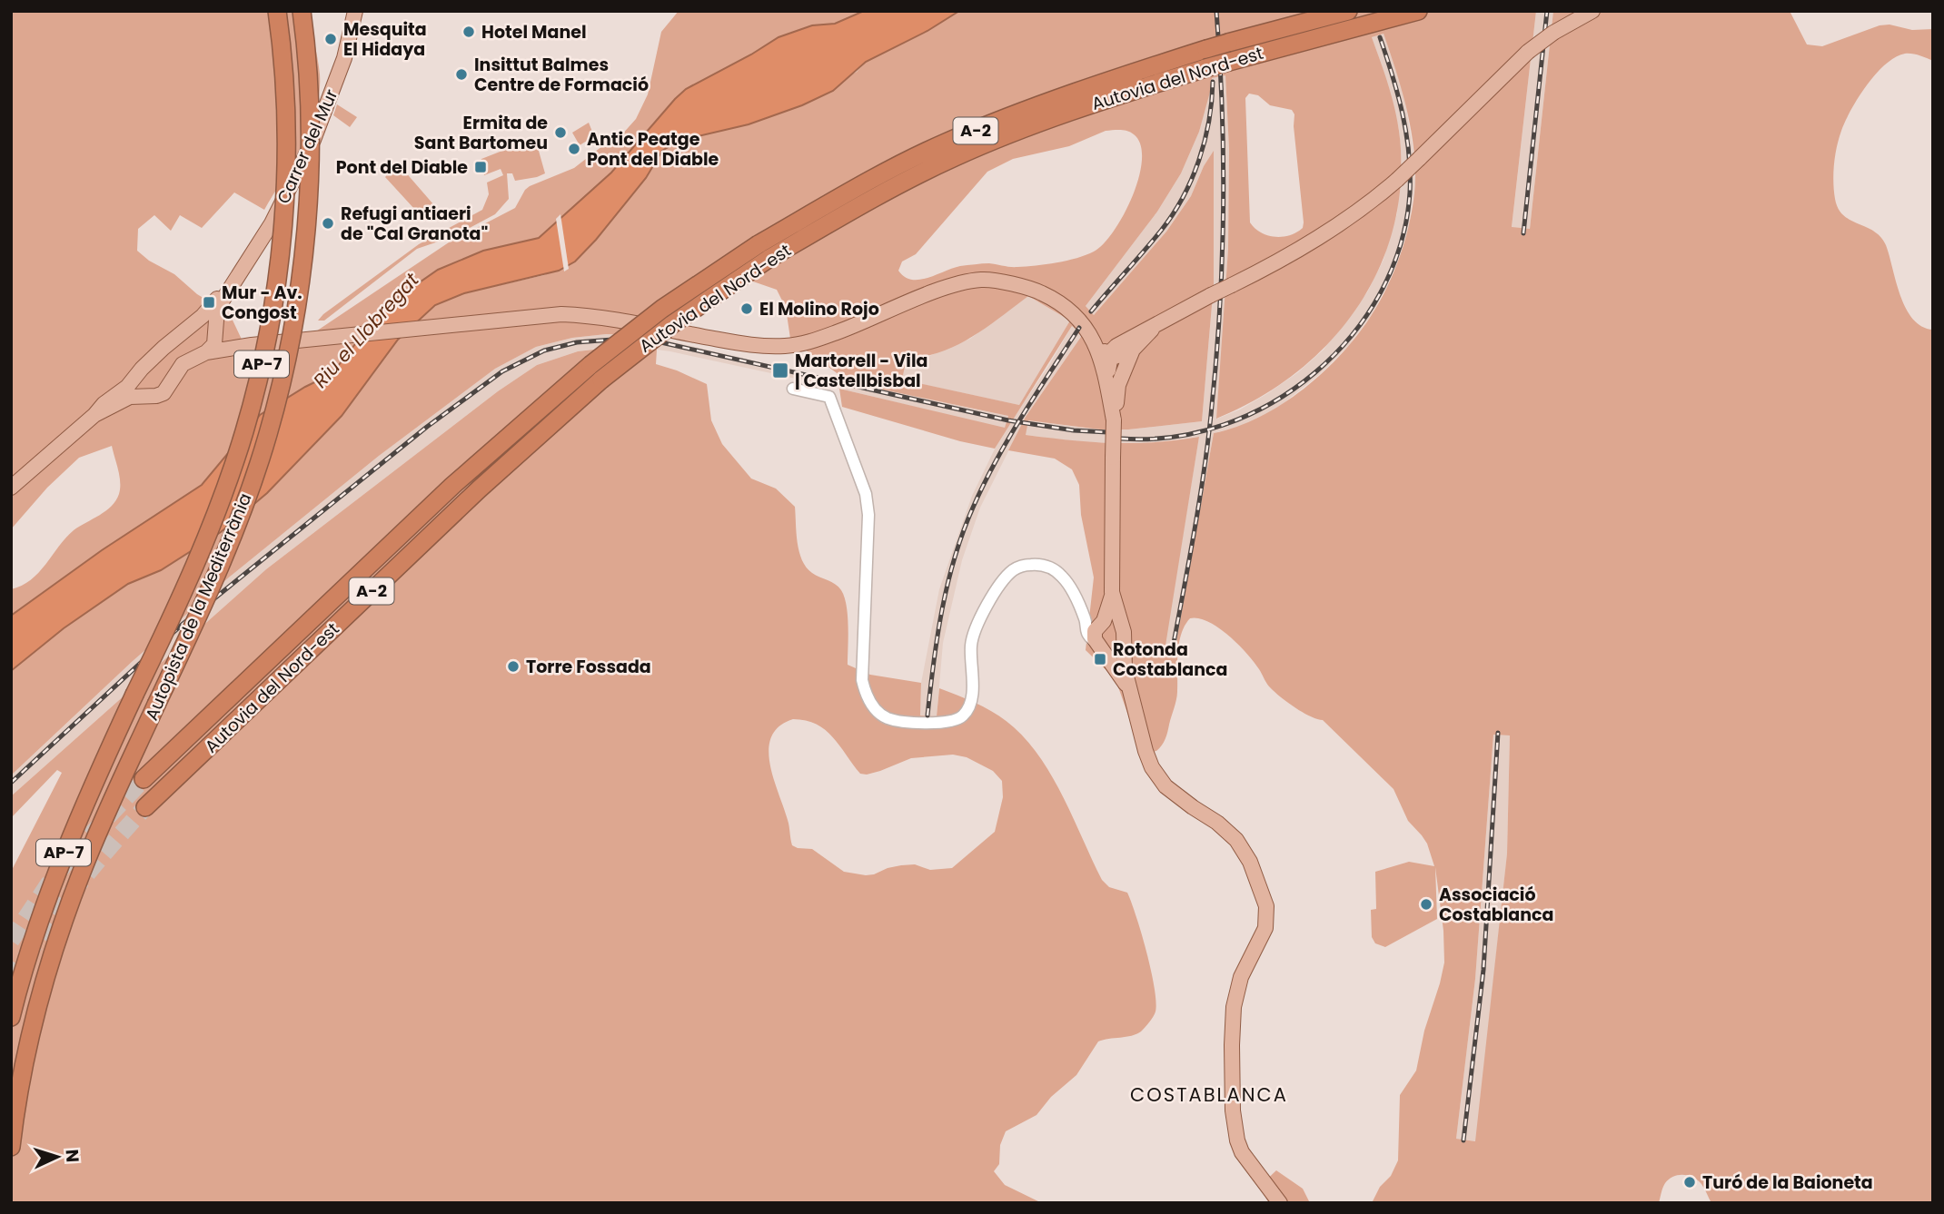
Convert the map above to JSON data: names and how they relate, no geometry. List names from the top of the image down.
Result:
{
  "streets": {
    "highway": [
      "Autovia del Nord-est",
      "A-2",
      "AP-7",
      "Autopista de la Mediterrània"
    ],
    "main road": ["Carrer del Mur"]
  },
  "districts": ["COSTABLANCA"],
  "water": ["Riu el Llobregat"],
  "places": {
    "other": [
      "Hotel Manel",
      "Mesquita El Hidaya",
      "Insittut Balmes Centre de Formació",
      "Ermita de Sant Bartomeu",
      "Antic Peatge Pont del Diable",
      "Refugi antiaeri de \"Cal Granota\"",
      "El Molino Rojo",
      "Torre Fossada",
      "Associació Costablanca",
      "Turó de la Baioneta"
    ],
    "transit": [
      "Pont del Diable",
      "Mur - Av. Congost",
      "Martorell - Vila | Castellbisbal",
      "Rotonda Costablanca"
    ]
  },
  "north": "right"
}
